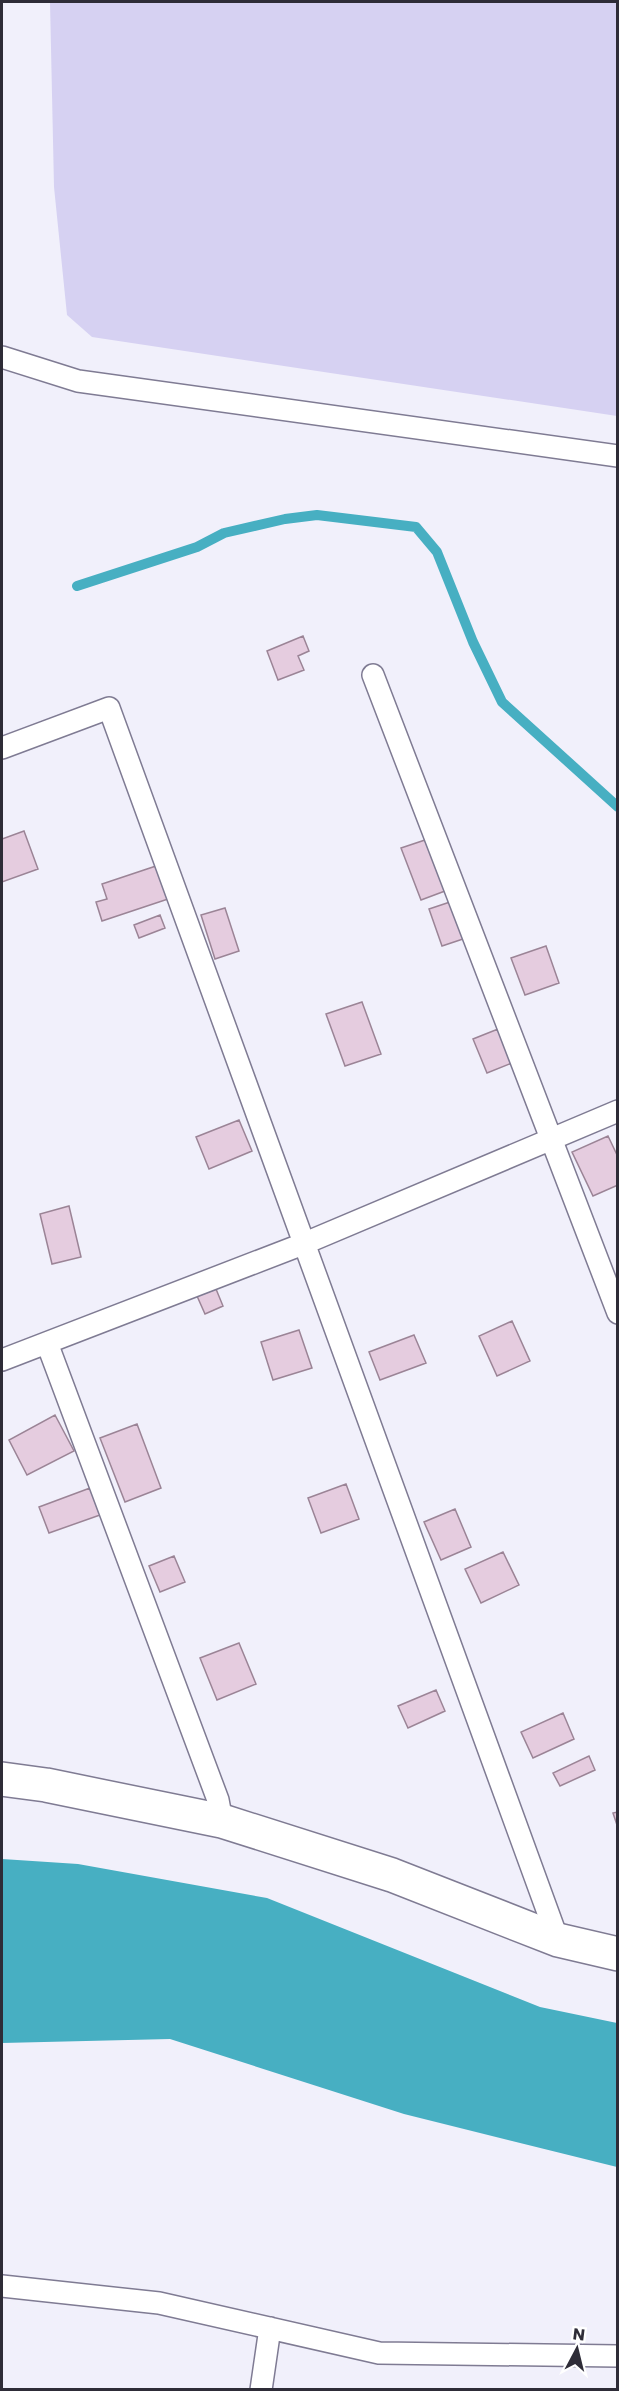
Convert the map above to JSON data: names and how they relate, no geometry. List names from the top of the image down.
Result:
{
  "north": "top"
}
